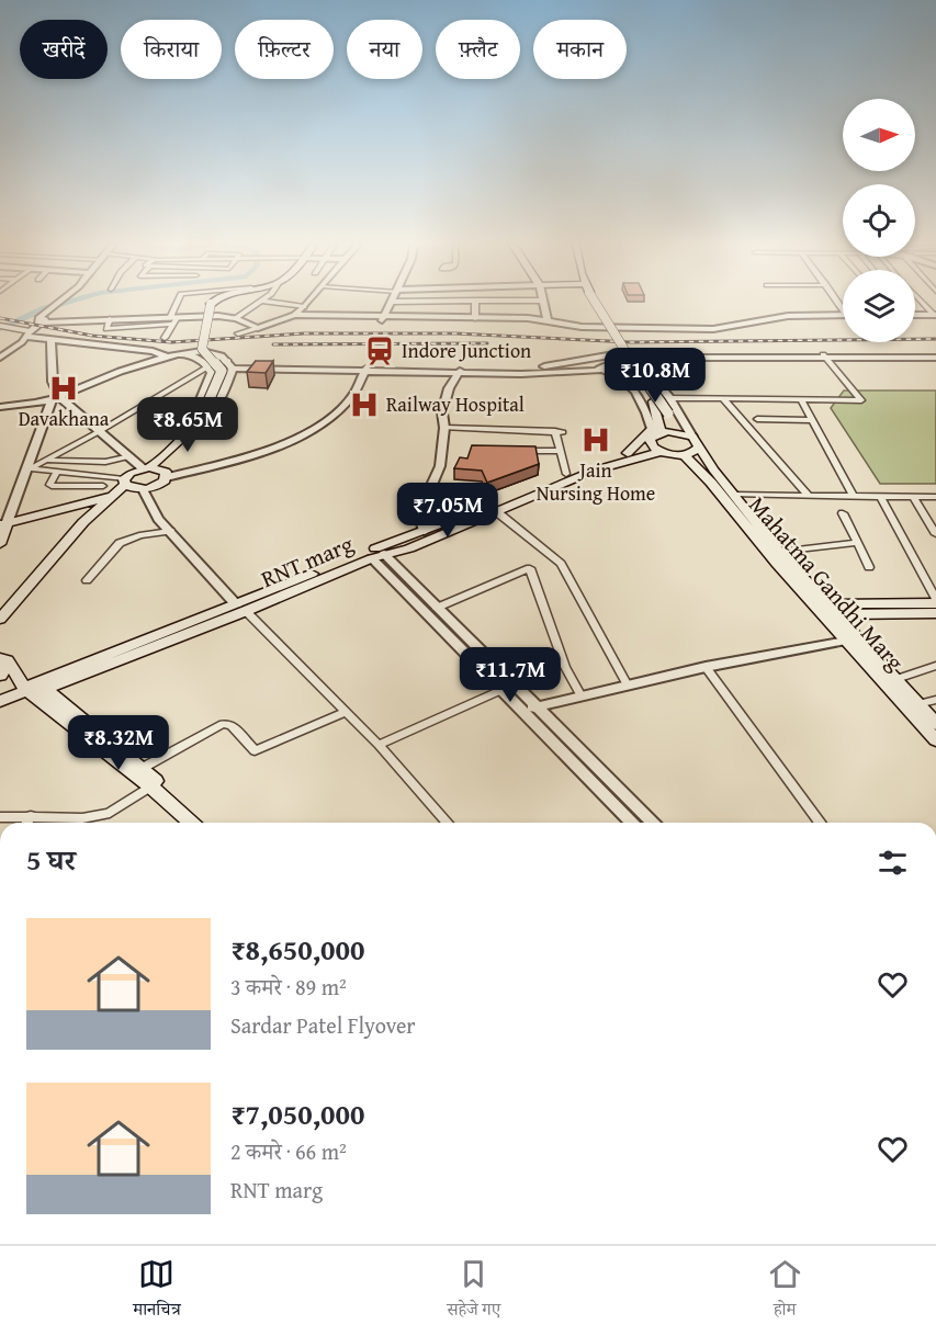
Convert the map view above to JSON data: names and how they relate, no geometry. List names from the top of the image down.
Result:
{
  "streets": {
    "main road": ["RNT marg", "Mahatma Gandhi Marg"]
  },
  "places": {
    "station": ["Indore Junction"],
    "hospital": ["Davakhana", "Railway Hospital", "Jain Nursing Home"]
  },
  "north": "right",
  "page": {
    "chip": [
      "खरीदें",
      "किराया",
      "फ़िल्टर",
      "नया",
      "फ़्लैट",
      "मकान"
    ],
    "price": [
      "₹10.8M",
      "₹8.65M",
      "₹7.05M",
      "₹11.7M",
      "₹8.32M"
    ],
    "heading": "5 घर",
    "list": [
      {
        "name": "₹8,650,000",
        "note": "3 कमरे · 89 m² · Sardar Patel Flyover"
      },
      {
        "name": "₹7,050,000",
        "note": "2 कमरे · 66 m² · RNT marg"
      }
    ],
    "tabs": ["मानचित्र", "सहेजे गए", "होम"]
  }
}
